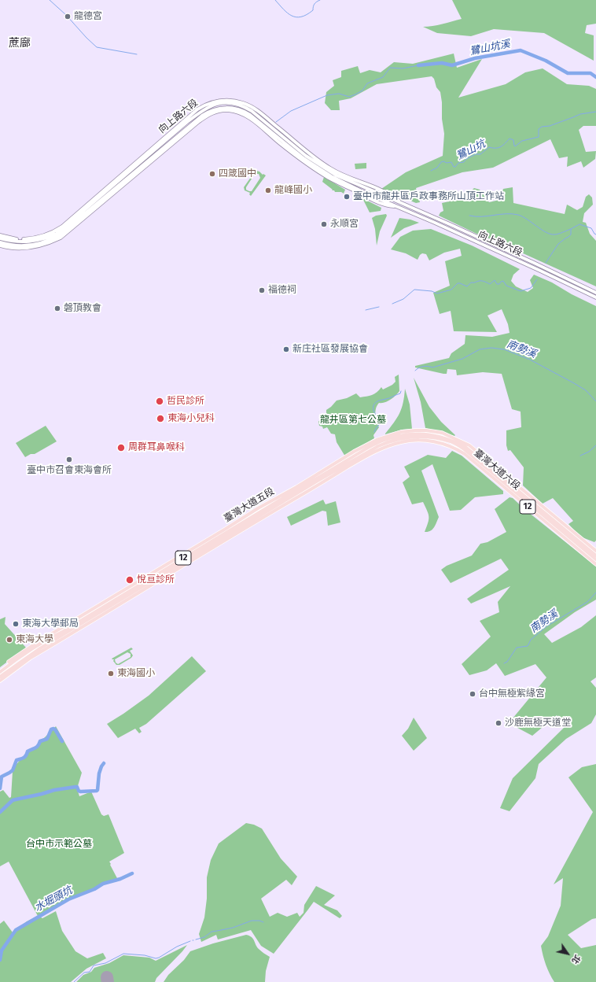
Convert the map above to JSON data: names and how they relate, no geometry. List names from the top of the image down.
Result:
{
  "streets": {
    "main road": [
      "向上路六段",
      "臺灣大道六段",
      "臺灣大道五段",
      "12"
    ]
  },
  "crossings": [
    ["臺灣大道六段", "臺灣大道五段"],
    ["臺灣大道五段", "12"]
  ],
  "districts": ["蔗廍"],
  "water": [
    "鷺山坑溪",
    "鷺山坑",
    "南勢溪",
    "水堀頭坑"
  ],
  "parks": ["龍井區第七公墓", "台中市示範公墓"],
  "places": [
    "龍德宮",
    "四箴國中",
    "龍峰國小",
    "臺中市龍井區戶政事務所山頂工作站",
    "永順宮",
    "福德祠",
    "磐頂教會",
    "新庄社區發展協會",
    "哲民診所",
    "東海小兒科",
    "周群耳鼻喉科",
    "臺中市召會東海會所",
    "悅亘診所",
    "東海大學郵局",
    "東海大學",
    "東海國小",
    "台中無極紫緣宮",
    "沙鹿無極天道堂"
  ],
  "north": "bottom right"
}
